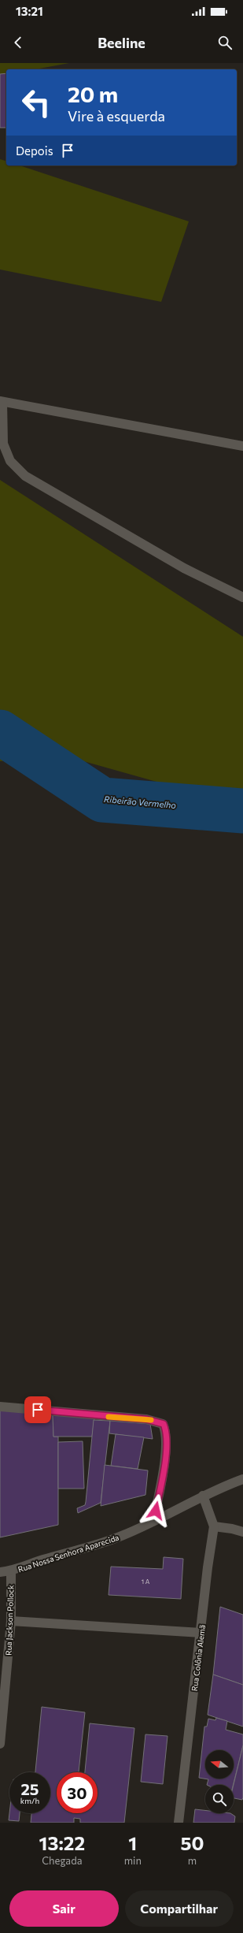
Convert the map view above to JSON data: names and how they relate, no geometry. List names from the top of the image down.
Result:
{
  "streets": {
    "street": ["Rua Nossa Senhora Aparecida", "Rua Jackson Pollock", "Rua Colônia Alemã"]
  },
  "crossings": [
    ["Rua Nossa Senhora Aparecida", "Rua Jackson Pollock"],
    ["Rua Nossa Senhora Aparecida", "Rua Colônia Alemã"]
  ],
  "water": ["Ribeirão Vermelho"],
  "house_numbers": ["1 A"],
  "north": "left",
  "page": {
    "status": "13:21",
    "header": "Beeline",
    "turn": ["20 m", "Vire à esquerda"],
    "then": "Depois",
    "speed": "25 km/h",
    "limit": "30",
    "eta": [
      "13:22",
      "Chegada",
      "1",
      "min",
      "50",
      "m"
    ],
    "buttons": ["Sair", "Compartilhar"]
  }
}
